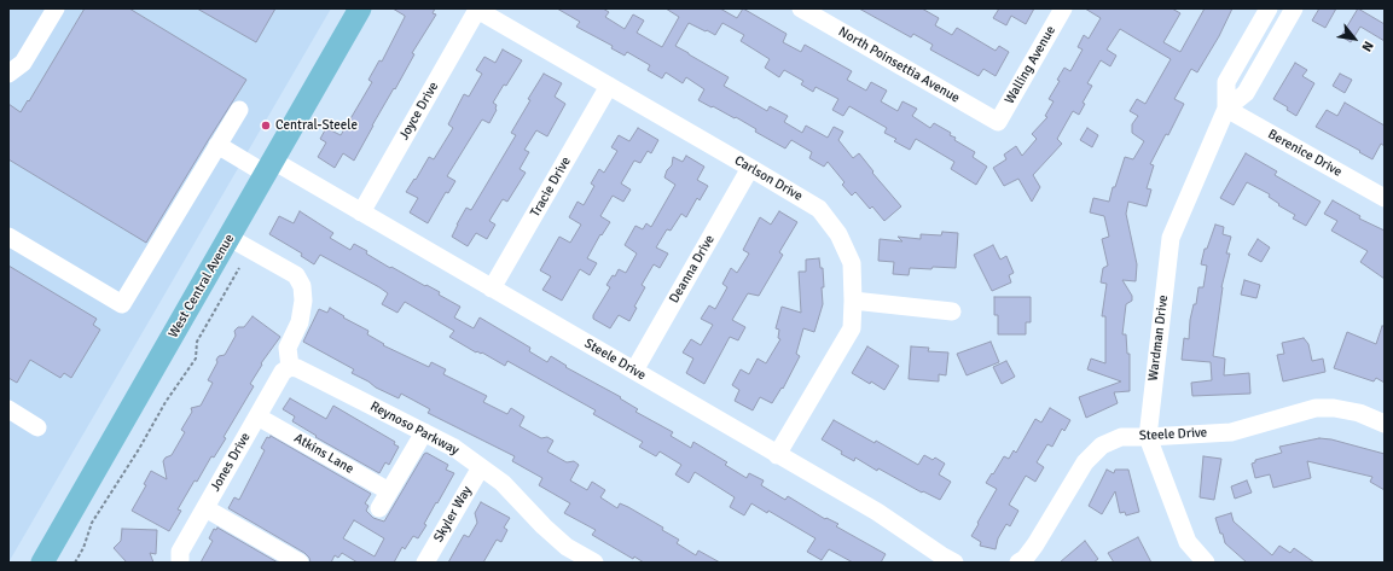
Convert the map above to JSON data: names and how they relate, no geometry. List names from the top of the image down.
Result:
{
  "streets": {
    "main road": ["West Central Avenue"],
    "street": [
      "North Poinsettia Avenue",
      "Walling Avenue",
      "Joyce Drive",
      "Berenice Drive",
      "Carlson Drive",
      "Tracie Drive",
      "Deanna Drive",
      "Wardman Drive",
      "Steele Drive",
      "Reynoso Parkway",
      "Atkins Lane",
      "Jones Drive",
      "Skyler Way"
    ]
  },
  "crossings": [
    ["North Poinsettia Avenue", "Walling Avenue"],
    ["Joyce Drive", "Carlson Drive"],
    ["Joyce Drive", "Steele Drive"],
    ["Berenice Drive", "Wardman Drive"],
    ["Carlson Drive", "Tracie Drive"],
    ["Carlson Drive", "Deanna Drive"],
    ["Carlson Drive", "Steele Drive"],
    ["Tracie Drive", "Steele Drive"],
    ["Deanna Drive", "Steele Drive"],
    ["West Central Avenue", "Steele Drive"],
    ["Wardman Drive", "Steele Drive"],
    ["Reynoso Parkway", "Jones Drive"],
    ["Reynoso Parkway", "Skyler Way"],
    ["Atkins Lane", "Jones Drive"]
  ],
  "places": ["Central-Steele"],
  "north": "bottom right"
}
